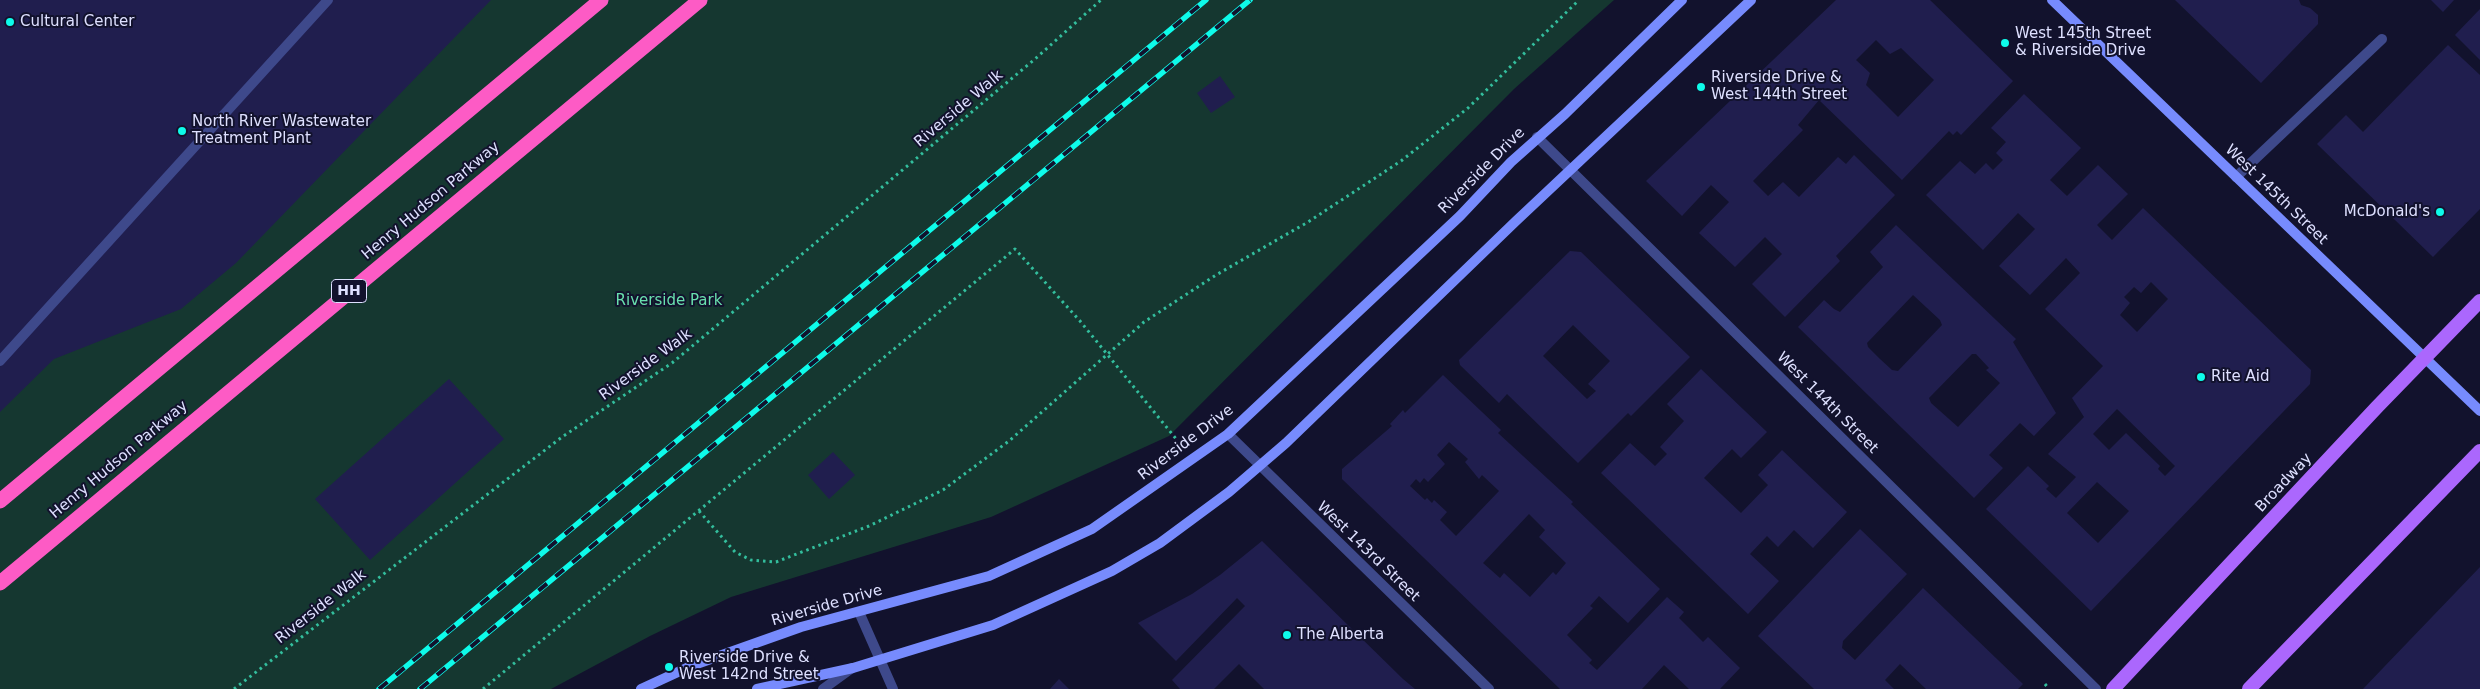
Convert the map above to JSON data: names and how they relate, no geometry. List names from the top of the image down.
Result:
{
  "streets": {
    "highway": ["Henry Hudson Parkway", "HH"],
    "main road": ["Riverside Drive", "West 145th Street", "Broadway"],
    "street": ["West 144th Street", "West 143rd Street"],
    "path": ["Riverside Walk"]
  },
  "crossings": [
    ["Riverside Drive", "West 144th Street"],
    ["Riverside Drive", "West 143rd Street"],
    ["West 145th Street", "Broadway"]
  ],
  "parks": ["Riverside Park"],
  "places": [
    "Cultural Center",
    "West 145th Street & Riverside Drive",
    "Riverside Drive & West 144th Street",
    "North River Wastewater Treatment Plant",
    "McDonald's",
    "Rite Aid",
    "The Alberta",
    "Riverside Drive & West 142nd Street"
  ]
}
